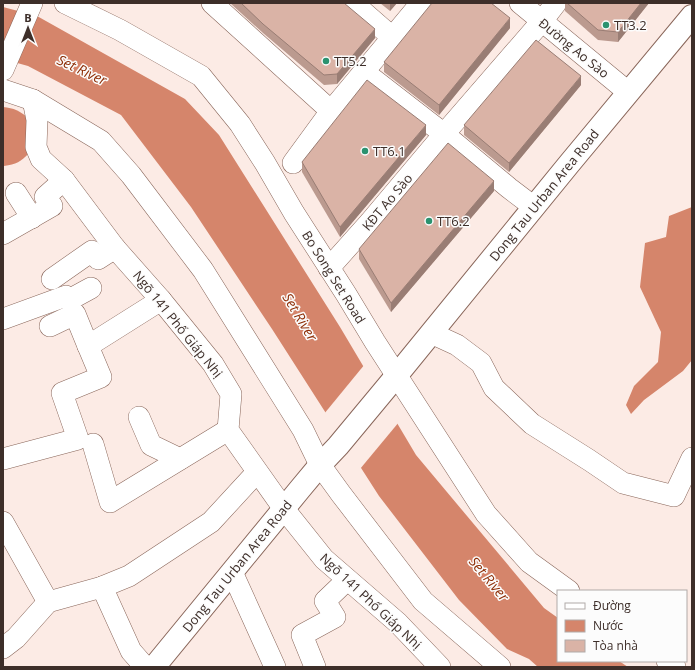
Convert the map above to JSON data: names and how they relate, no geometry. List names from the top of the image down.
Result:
{
  "streets": {
    "main road": ["Dong Tau Urban Area Road"],
    "street": [
      "Đường Ao Sào",
      "KĐT Ao Sào",
      "Bo Song Set Road",
      "Ngõ 141 Phố Giáp Nhị"
    ]
  },
  "crossings": [
    ["Đường Ao Sào", "Dong Tau Urban Area Road"],
    ["Đường Ao Sào", "KĐT Ao Sào"],
    ["Dong Tau Urban Area Road", "Bo Song Set Road"],
    ["Dong Tau Urban Area Road", "Ngõ 141 Phố Giáp Nhị"],
    ["KĐT Ao Sào", "Bo Song Set Road"]
  ],
  "water": ["Set River"],
  "places": [
    "TT3.2",
    "TT5.2",
    "TT6.1",
    "TT6.2"
  ],
  "legend": ["Đường", "Nước", "Tòa nhà"],
  "north": "top"
}
